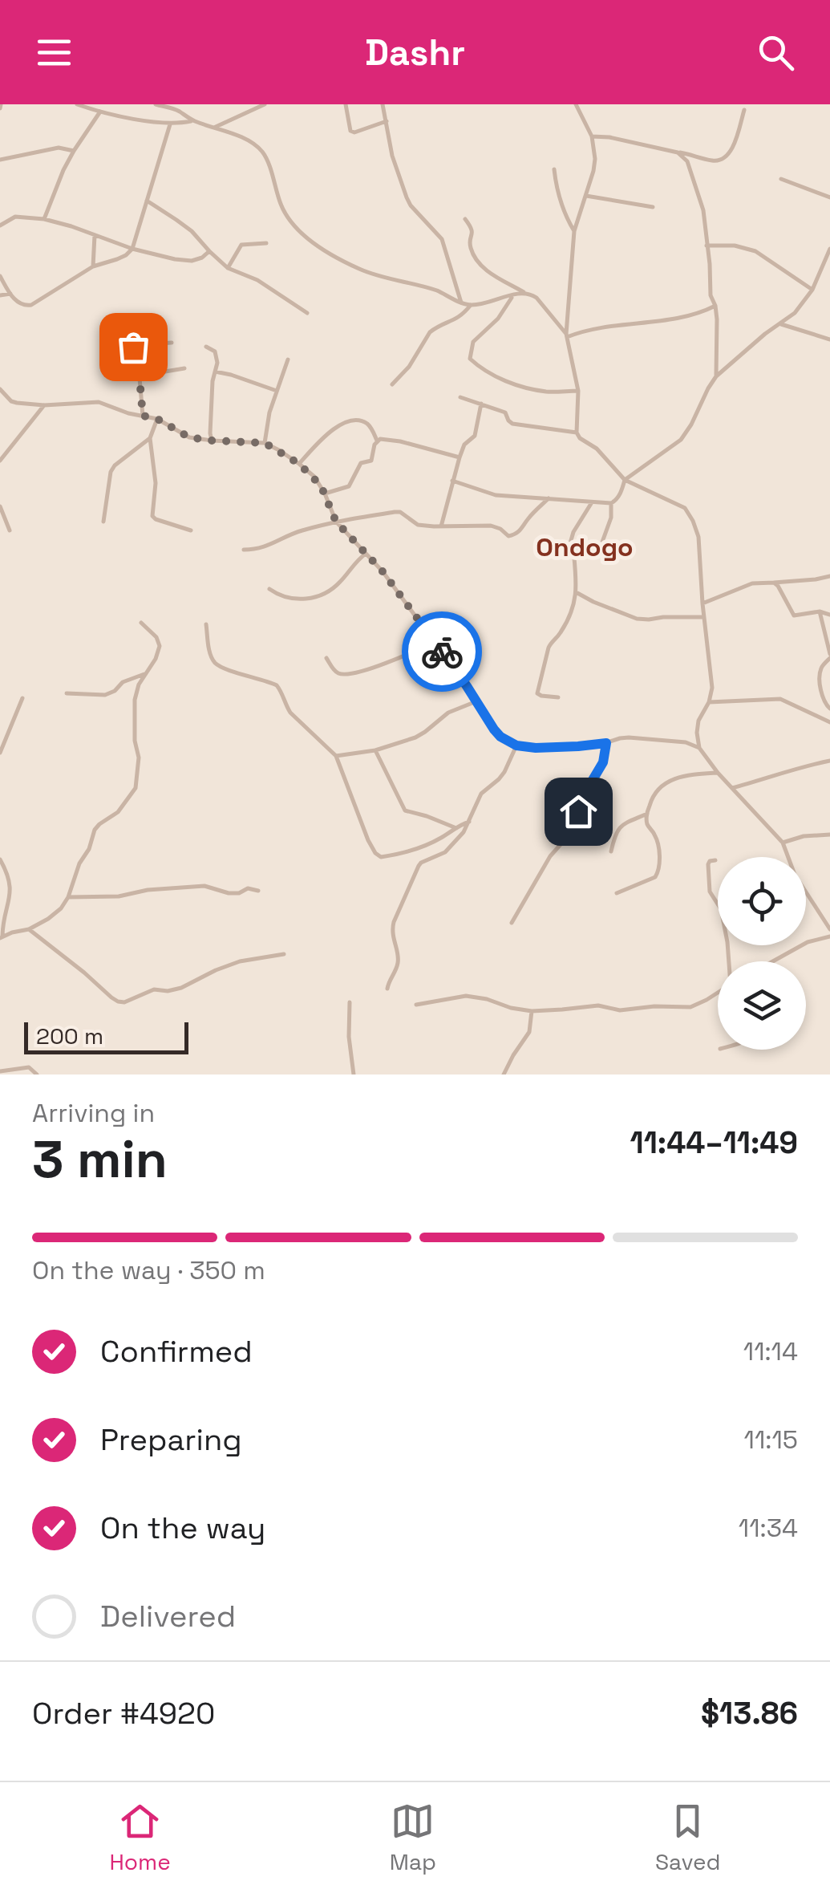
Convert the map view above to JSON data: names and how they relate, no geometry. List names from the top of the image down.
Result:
{
  "districts": ["Ondogo"],
  "scale_bar": "200 m",
  "page": {
    "header": "Dashr",
    "scale": "200 m",
    "heading": ["3 min", "Arriving in", "11:44–11:49"],
    "panel": ["Order #4920", "$13.86"],
    "bar": "On the way · 350 m",
    "list": [
      ["Confirmed", "11:14"],
      ["Preparing", "11:15"],
      ["On the way", "11:34"],
      "Delivered"
    ],
    "tabs": ["Home", "Map", "Saved"]
  }
}
